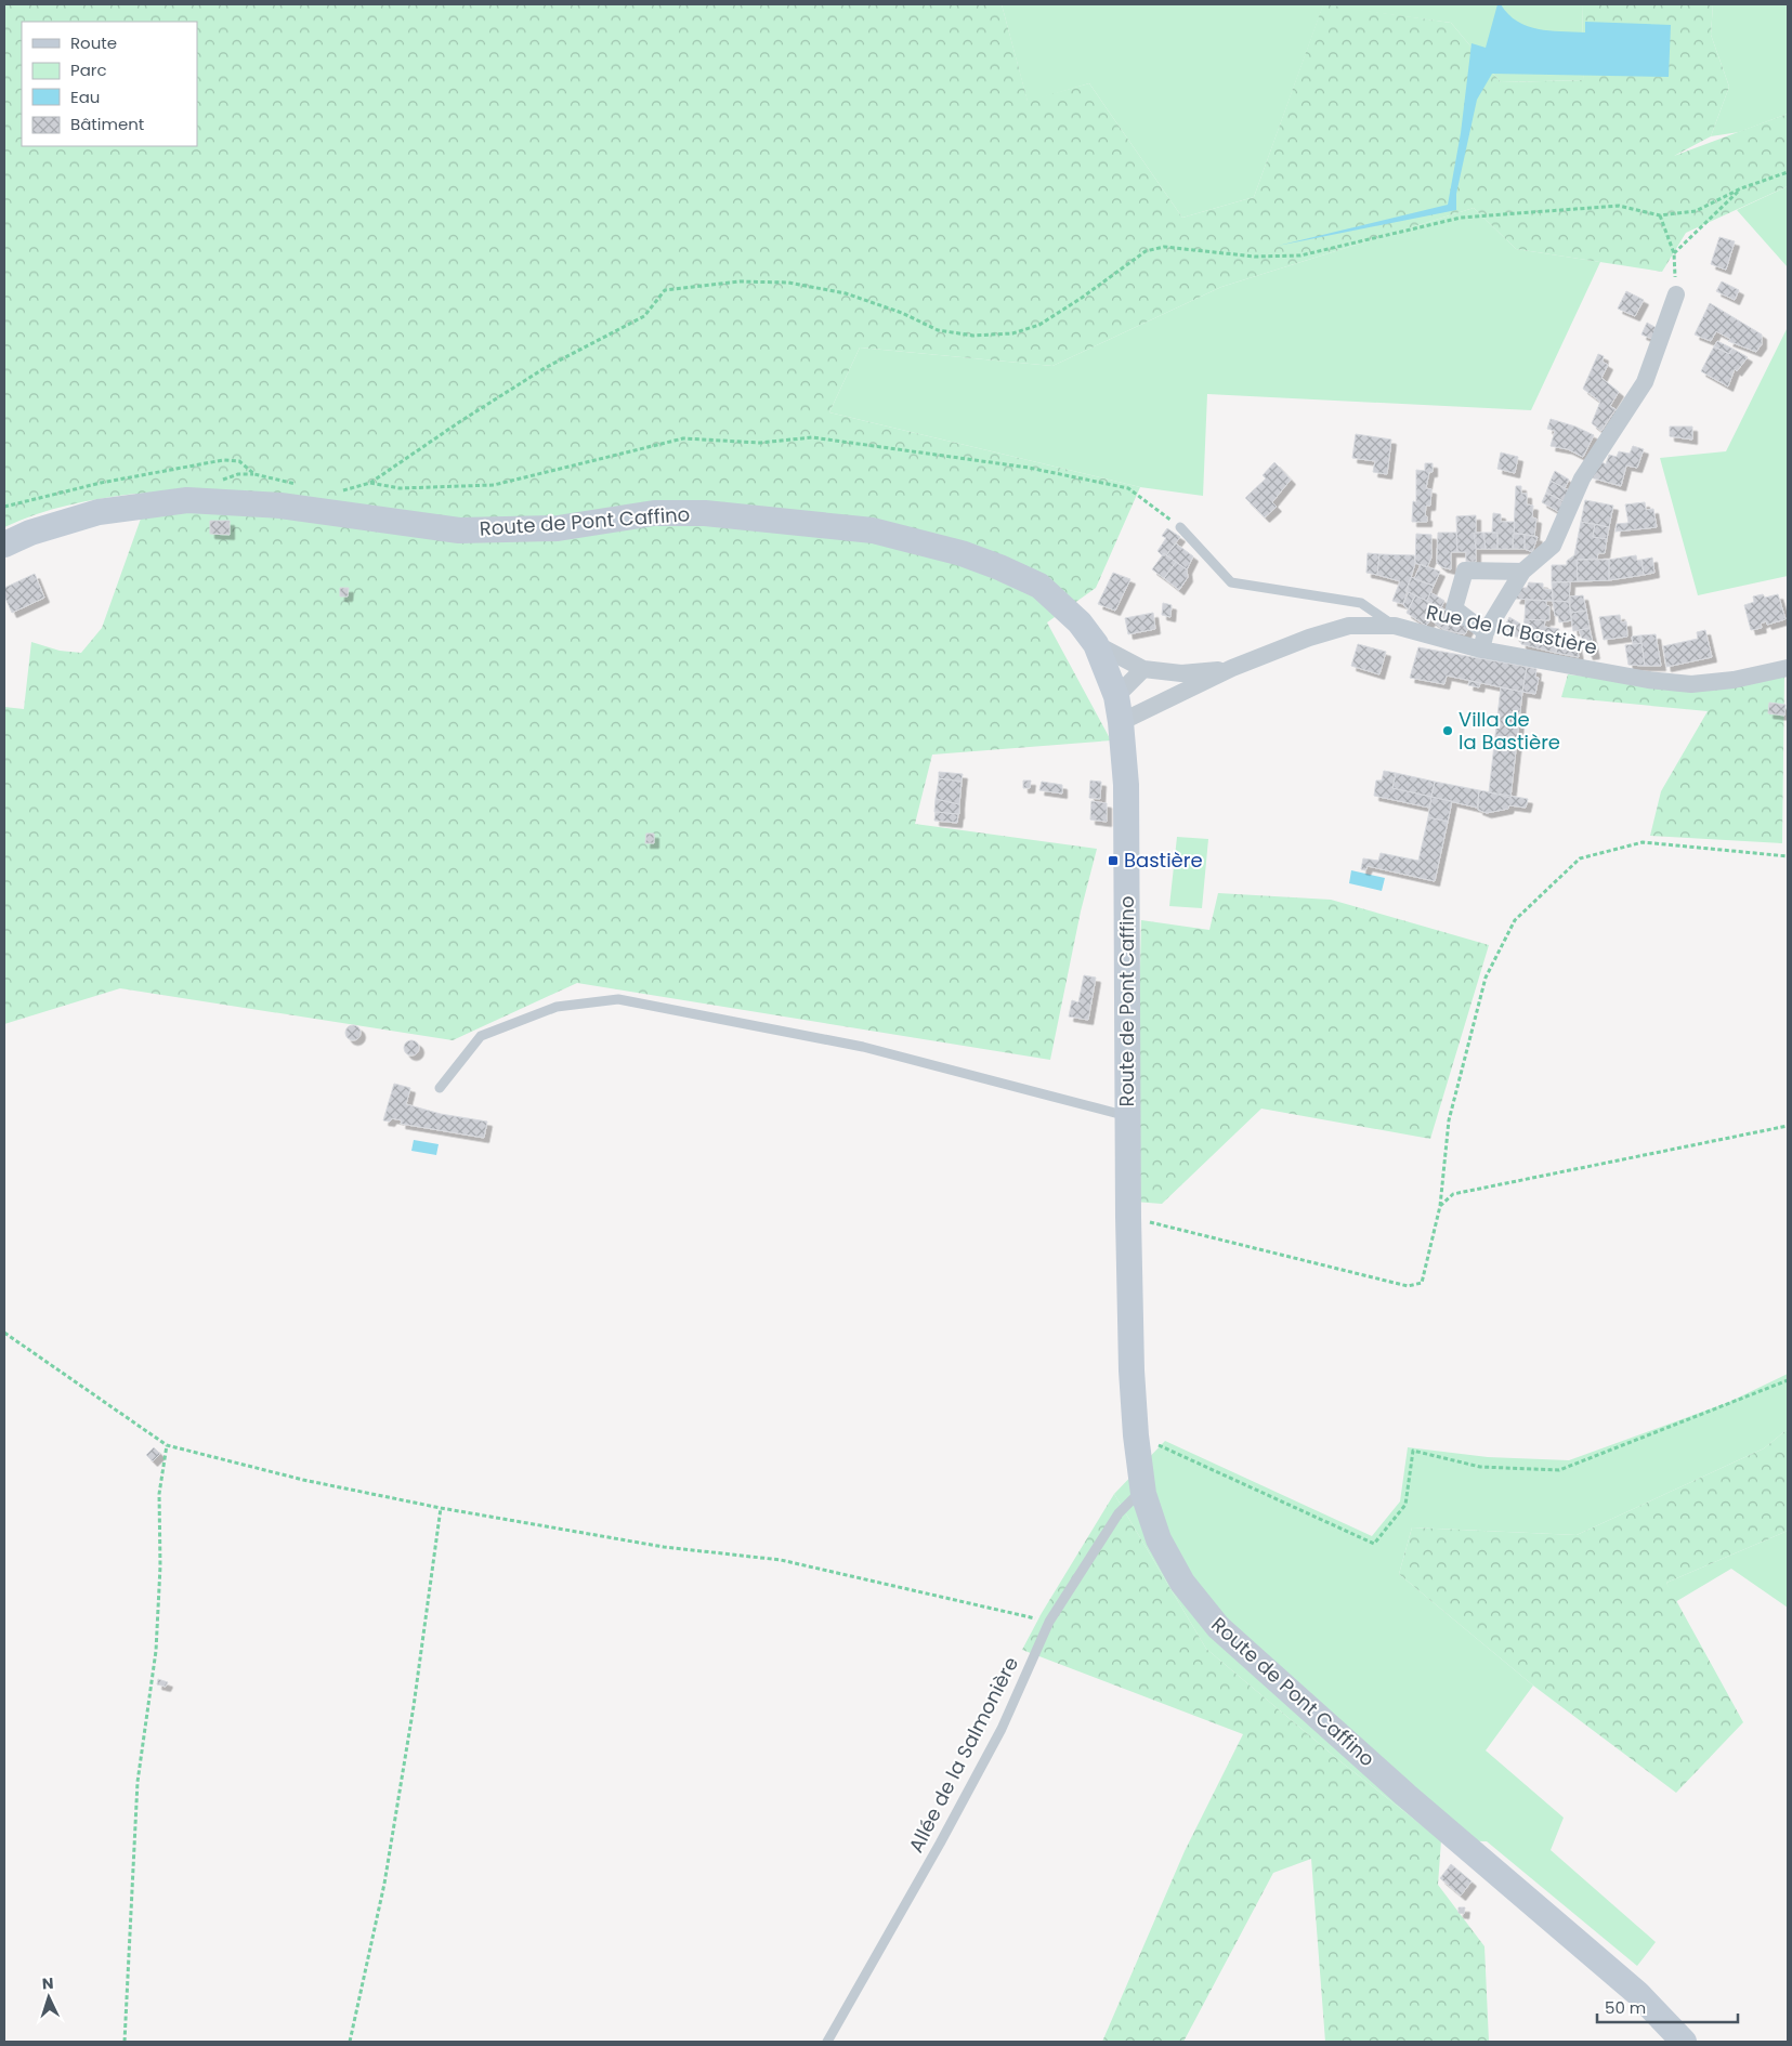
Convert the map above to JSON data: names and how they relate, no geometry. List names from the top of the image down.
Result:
{
  "streets": {
    "street": ["Route de Pont Caffino", "Rue de la Bastière"],
    "lane": ["Allée de la Salmonière"]
  },
  "crossings": [
    ["Route de Pont Caffino", "Allée de la Salmonière"]
  ],
  "places": {
    "other": ["Villa de la Bastière"],
    "transit": ["Bastière"]
  },
  "legend": [
    "Route",
    "Parc",
    "Eau",
    "Bâtiment"
  ],
  "scale_bar": "50 m",
  "north": "top"
}
